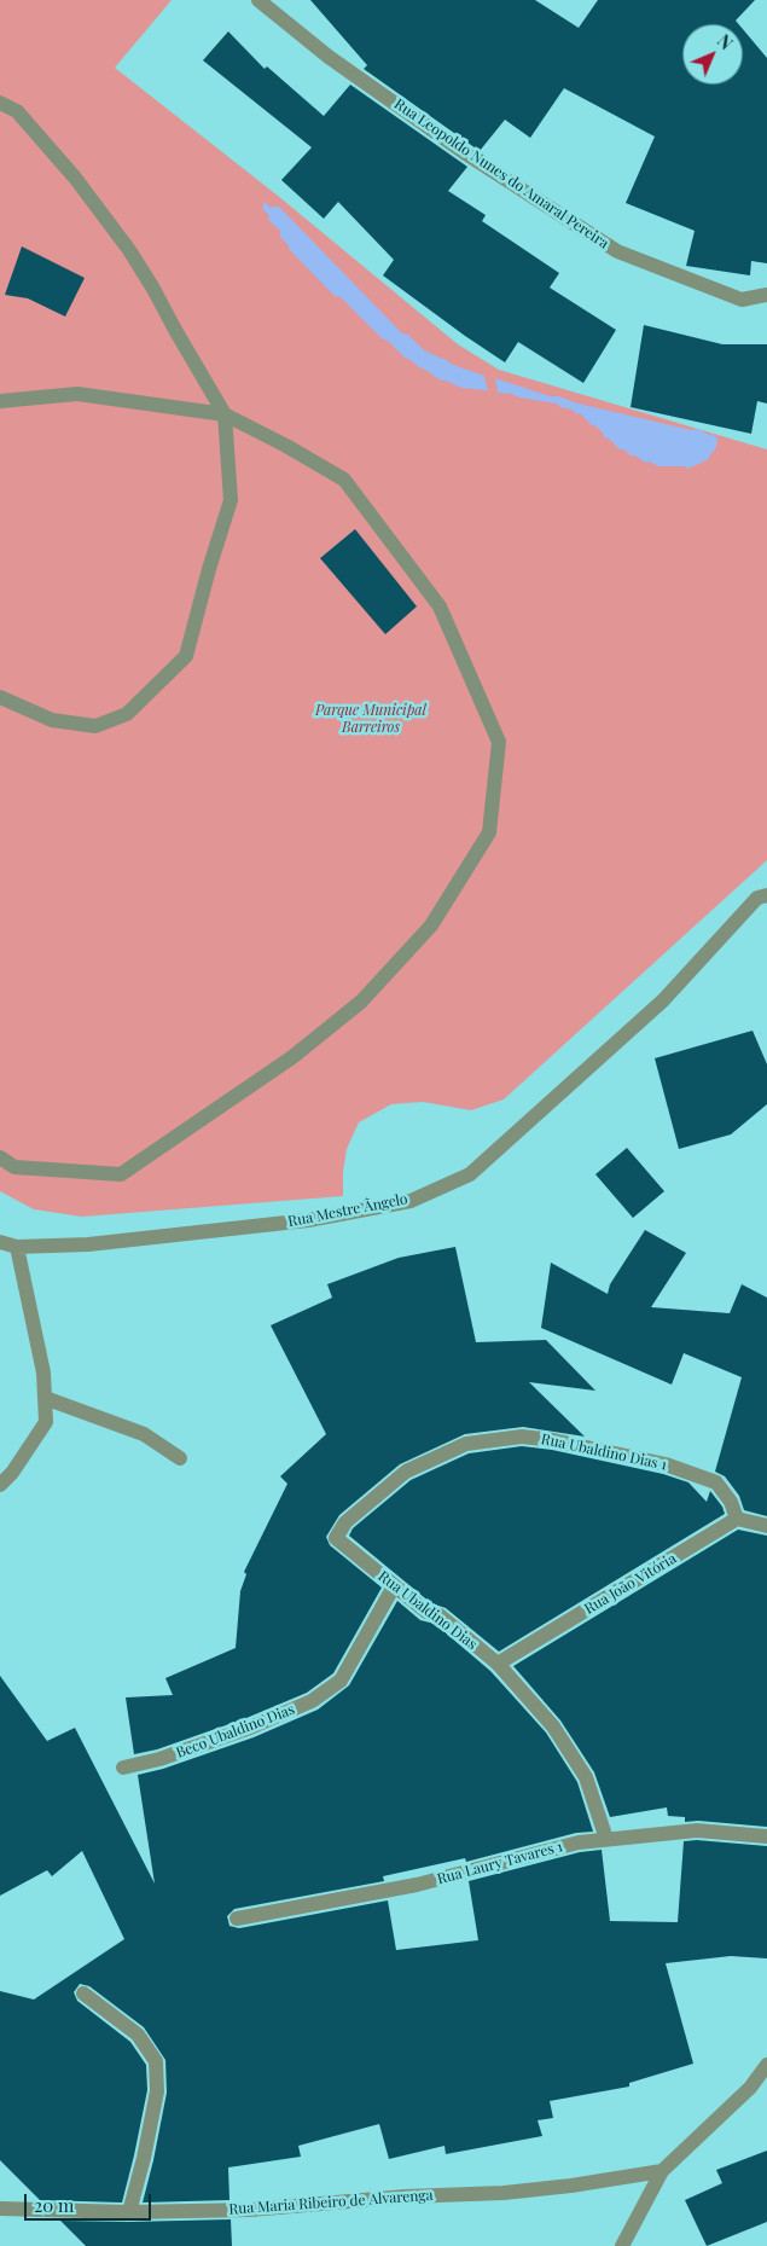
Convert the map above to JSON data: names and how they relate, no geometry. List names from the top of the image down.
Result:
{
  "streets": {
    "street": [
      "Rua Leopoldo Nunes do Amaral Pereira",
      "Rua Mestre Ângelo",
      "Rua Ubaldino Dias 1",
      "Rua João Vitória",
      "Rua Ubaldino Dias",
      "Beco Ubaldino Dias",
      "Rua Laury Tavares 1",
      "Rua Maria Ribeiro de Alvarenga"
    ]
  },
  "crossings": [
    ["Rua Ubaldino Dias 1", "Rua João Vitória"],
    ["Rua Ubaldino Dias 1", "Rua Ubaldino Dias"],
    ["Rua João Vitória", "Rua Ubaldino Dias"],
    ["Rua Ubaldino Dias", "Beco Ubaldino Dias"],
    ["Rua Ubaldino Dias", "Rua Laury Tavares 1"]
  ],
  "parks": ["Parque Municipal Barreiros"],
  "scale_bar": "20 m",
  "north": "top right"
}
